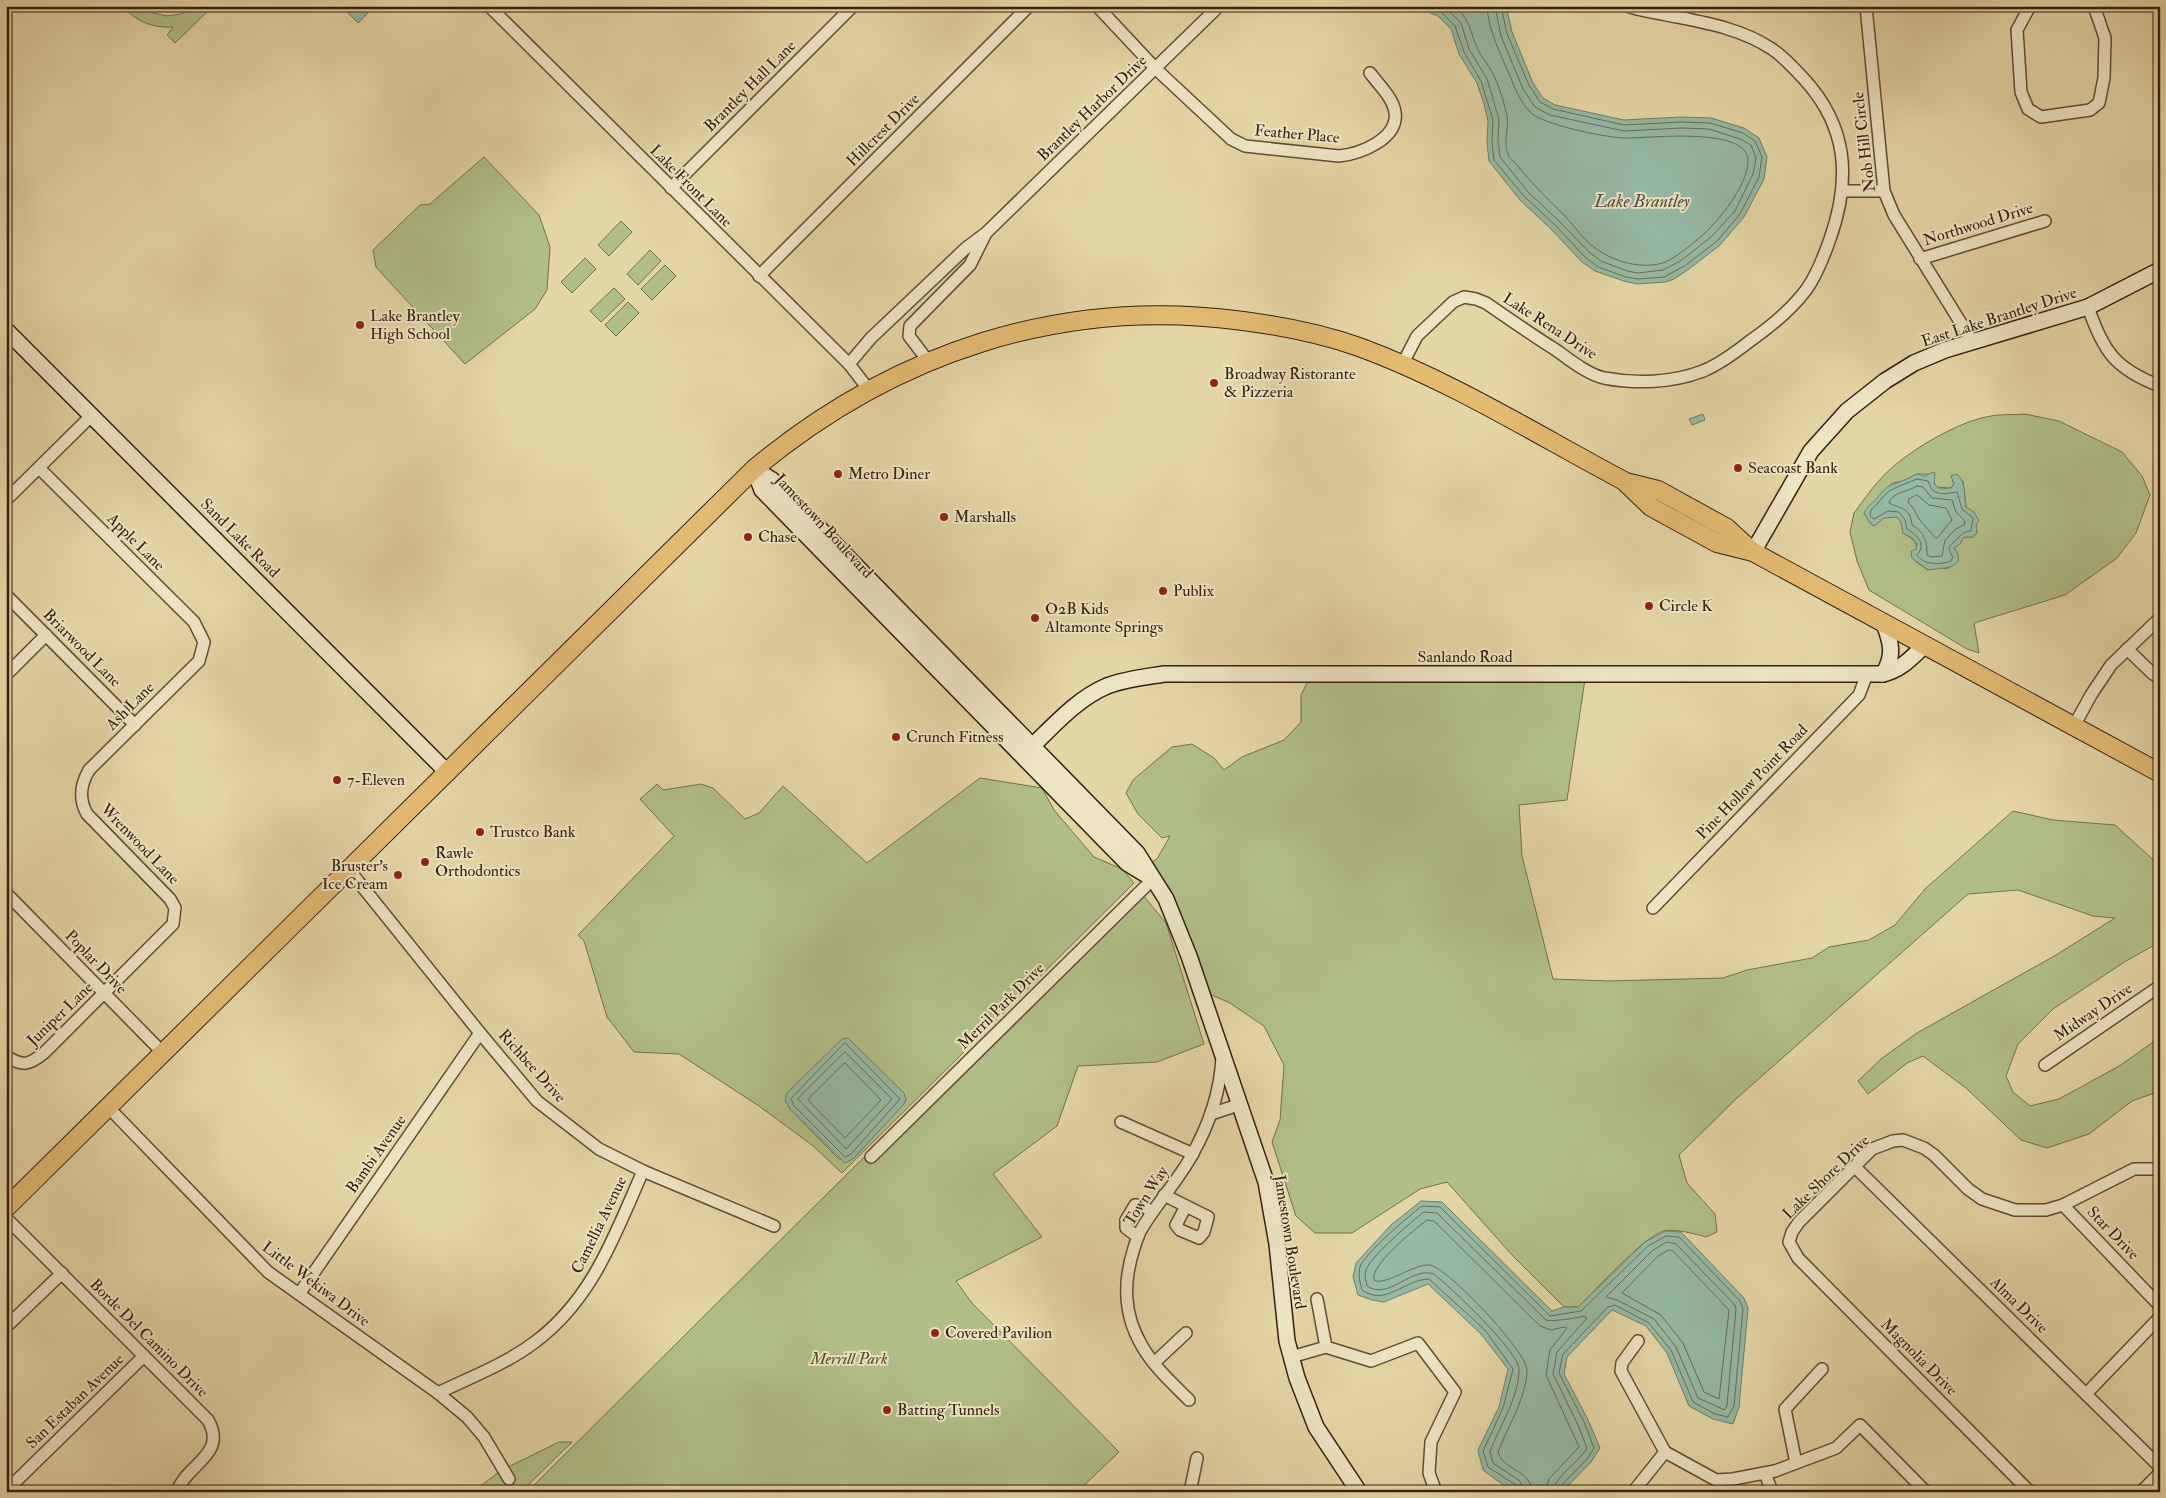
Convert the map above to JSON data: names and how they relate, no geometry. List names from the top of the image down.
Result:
{
  "streets": {
    "street": [
      "Brantley Hall Lane",
      "Brantley Harbor Drive",
      "Hillcrest Drive",
      "Feather Place",
      "Nob Hill Circle",
      "Lake Front Lane",
      "Northwood Drive",
      "East Lake Brantley Drive",
      "Lake Rena Drive",
      "Jamestown Boulevard",
      "Sand Lake Road",
      "Apple Lane",
      "Briarwood Lane",
      "Sanlando Road",
      "Ash Lane",
      "Pine Hollow Point Road",
      "Wrenwood Lane",
      "Poplar Drive",
      "Merril Park Drive",
      "Midway Drive",
      "Juniper Lane",
      "Richbee Drive",
      "Bambi Avenue",
      "Lake Shore Drive",
      "Town Way",
      "Camellia Avenue",
      "Star Drive",
      "Little Wekiwa Drive",
      "Alma Drive",
      "Borde Del Camino Drive",
      "Magnolia Drive",
      "San Estaban Avenue"
    ]
  },
  "crossings": [
    ["Brantley Hall Lane", "Lake Front Lane"],
    ["Brantley Harbor Drive", "Feather Place"],
    ["Brantley Harbor Drive", "Lake Front Lane"],
    ["Hillcrest Drive", "Lake Front Lane"],
    ["Nob Hill Circle", "Northwood Drive"],
    ["Nob Hill Circle", "East Lake Brantley Drive"],
    ["Nob Hill Circle", "Lake Rena Drive"],
    ["Jamestown Boulevard", "Sanlando Road"],
    ["Jamestown Boulevard", "Merril Park Drive"],
    ["Jamestown Boulevard", "Town Way"],
    ["Apple Lane", "Ash Lane"],
    ["Briarwood Lane", "Ash Lane"],
    ["Sanlando Road", "Pine Hollow Point Road"],
    ["Ash Lane", "Wrenwood Lane"],
    ["Wrenwood Lane", "Juniper Lane"],
    ["Poplar Drive", "Juniper Lane"],
    ["Richbee Drive", "Bambi Avenue"],
    ["Richbee Drive", "Camellia Avenue"],
    ["Bambi Avenue", "Little Wekiwa Drive"],
    ["Lake Shore Drive", "Star Drive"],
    ["Lake Shore Drive", "Alma Drive"],
    ["Lake Shore Drive", "Magnolia Drive"],
    ["Camellia Avenue", "Little Wekiwa Drive"],
    ["Borde Del Camino Drive", "San Estaban Avenue"]
  ],
  "water": ["Lake Brantley"],
  "parks": ["Merrill Park"],
  "places": [
    "Lake Brantley High School",
    "Broadway Ristorante & Pizzeria",
    "Seacoast Bank",
    "Metro Diner",
    "Marshalls",
    "Chase",
    "Publix",
    "Circle K",
    "O2B Kids Altamonte Springs",
    "Crunch Fitness",
    "7-Eleven",
    "Trustco Bank",
    "Rawle Orthodontics",
    "Bruster's Ice Cream",
    "Covered Pavilion",
    "Batting Tunnels"
  ]
}
